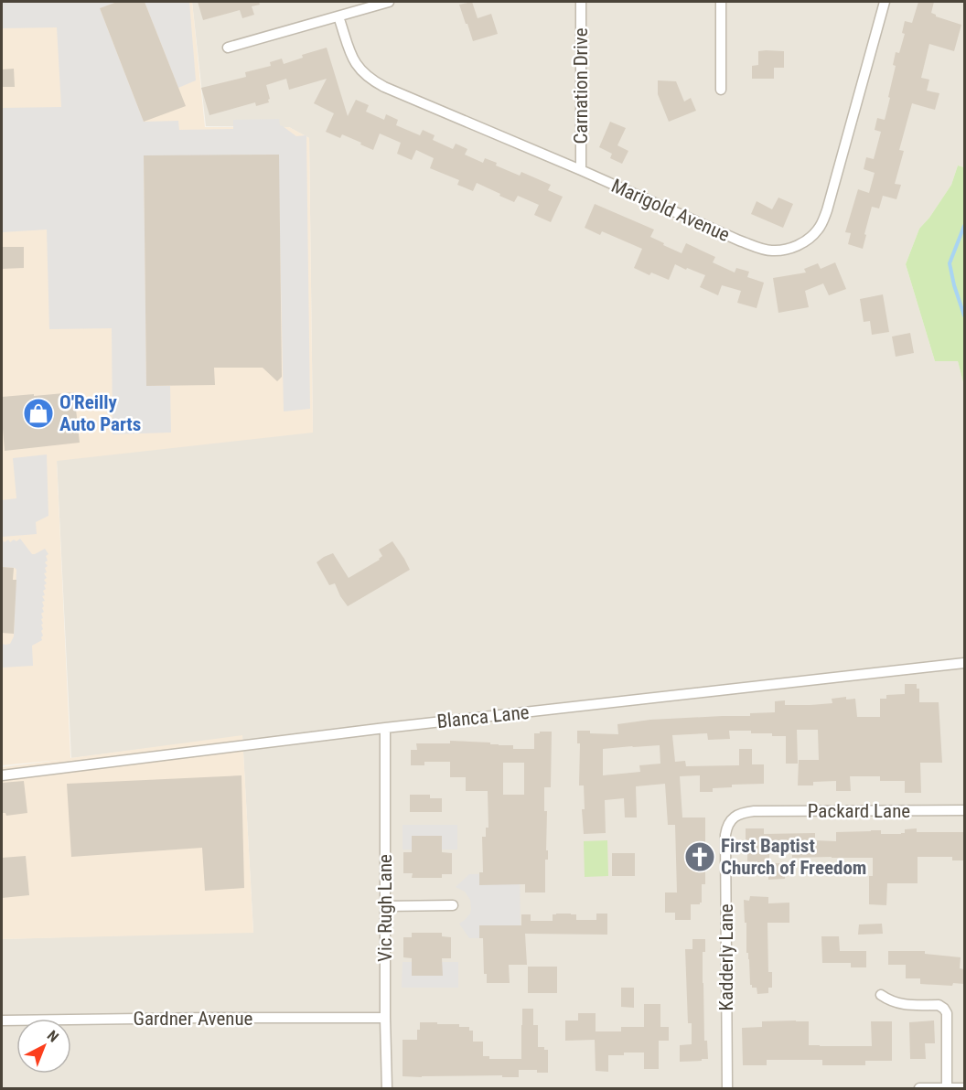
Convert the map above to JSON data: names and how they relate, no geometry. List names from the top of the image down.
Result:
{
  "streets": {
    "street": [
      "Carnation Drive",
      "Marigold Avenue",
      "Blanca Lane",
      "Packard Lane",
      "Vic Rugh Lane",
      "Kadderly Lane",
      "Gardner Avenue"
    ]
  },
  "crossings": [
    ["Carnation Drive", "Marigold Avenue"],
    ["Blanca Lane", "Vic Rugh Lane"],
    ["Packard Lane", "Kadderly Lane"],
    ["Vic Rugh Lane", "Gardner Avenue"]
  ],
  "places": {
    "shop": ["O'Reilly Auto Parts"],
    "church": ["First Baptist Church of Freedom"]
  },
  "north": "top right"
}
